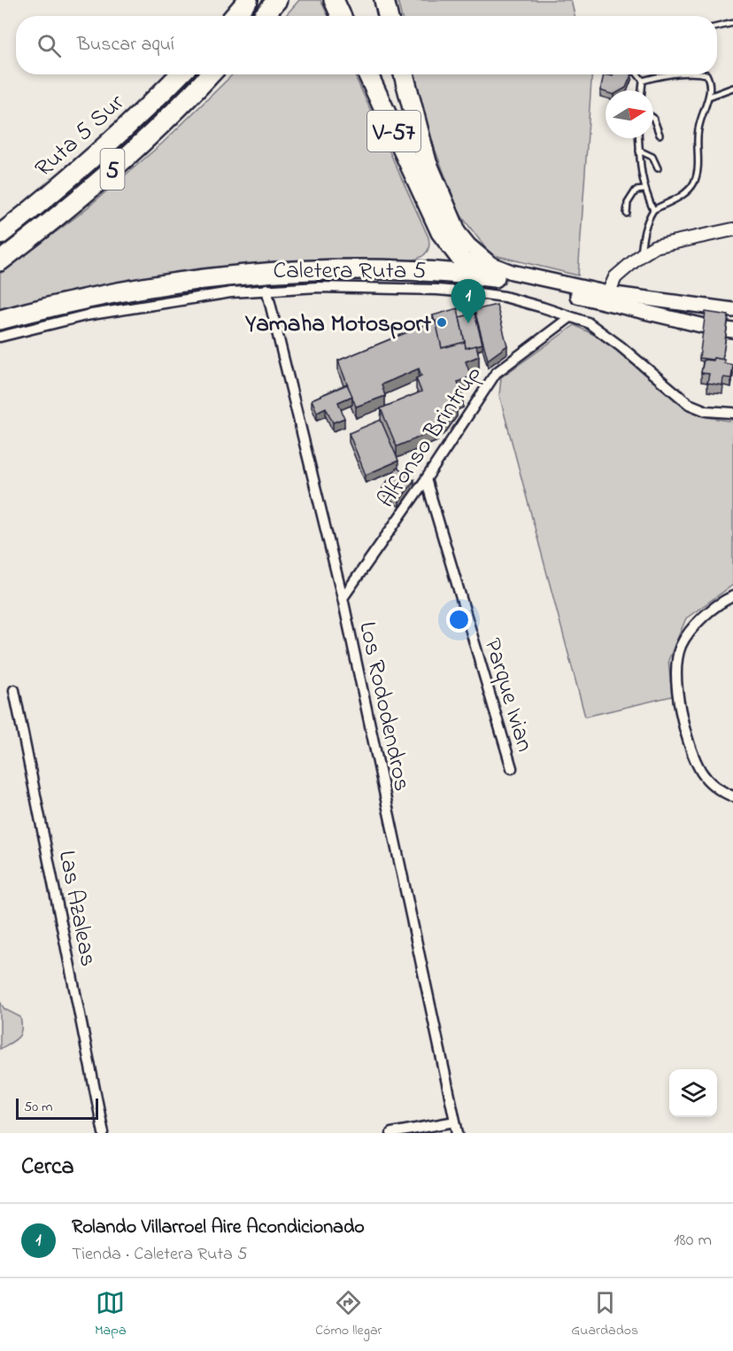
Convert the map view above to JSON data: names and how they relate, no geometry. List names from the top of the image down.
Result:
{
  "streets": {
    "highway": ["V-57", "Ruta 5 Sur", "5"],
    "street": [
      "Caletera Ruta 5",
      "Alfonso Brintrup",
      "Parque Ivian",
      "Los Rododendros",
      "Las Azaleas"
    ]
  },
  "crossings": [
    ["Caletera Ruta 5", "Alfonso Brintrup"],
    ["Caletera Ruta 5", "Los Rododendros"],
    ["Alfonso Brintrup", "Parque Ivian"],
    ["Alfonso Brintrup", "Los Rododendros"]
  ],
  "places": ["Yamaha Motosport"],
  "scale_bar": "50 m",
  "north": "right",
  "page": {
    "search": "Buscar aquí",
    "pins": "1",
    "scale": "50 m",
    "heading": "Cerca",
    "list": [
      {
        "mark": "1",
        "name": "Rolando Villarroel Aire Acondicionado",
        "note": "Tienda · Caletera Ruta 5",
        "value": "180 m"
      }
    ],
    "nav": ["Mapa", "Cómo llegar", "Guardados"]
  }
}
